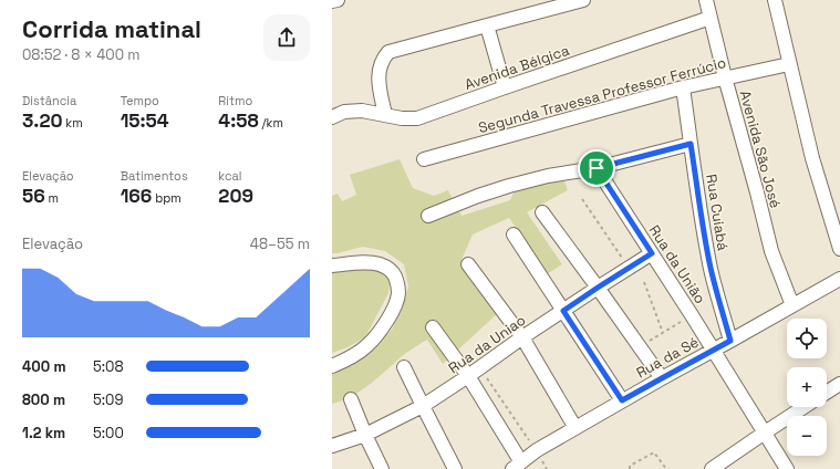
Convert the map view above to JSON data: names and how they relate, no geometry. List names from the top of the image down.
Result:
{
  "streets": {
    "street": [
      "Avenida Bélgica",
      "Segunda Travessa Professor Ferrúcio",
      "Avenida São José",
      "Rua Cuiabá",
      "Rua da União",
      "Rua da Uniao",
      "Rua da Sé"
    ]
  },
  "crossings": [
    ["Avenida Bélgica", "Avenida São José"],
    ["Segunda Travessa Professor Ferrúcio", "Avenida São José"],
    ["Segunda Travessa Professor Ferrúcio", "Rua Cuiabá"],
    ["Avenida São José", "Rua da Sé"],
    ["Rua Cuiabá", "Rua da Sé"],
    ["Rua da União", "Rua da Uniao"],
    ["Rua da União", "Rua da Sé"]
  ],
  "page": {
    "heading": ["Corrida matinal", "08:52 · 8 × 400 m"],
    "stats": [
      ["Distância", "3.20 km"],
      ["Tempo", "15:54"],
      ["Ritmo", "4:58 /km"],
      ["Elevação", "56 m"],
      ["Batimentos", "166 bpm"],
      ["kcal", "209"]
    ],
    "chart": ["Elevação", "48–55 m"],
    "map_buttons": ["+", "−"],
    "list": [
      {
        "name": "400 m",
        "note": "5:08"
      },
      {
        "name": "800 m",
        "note": "5:09"
      },
      {
        "name": "1.2 km",
        "note": "5:00"
      }
    ]
  }
}
